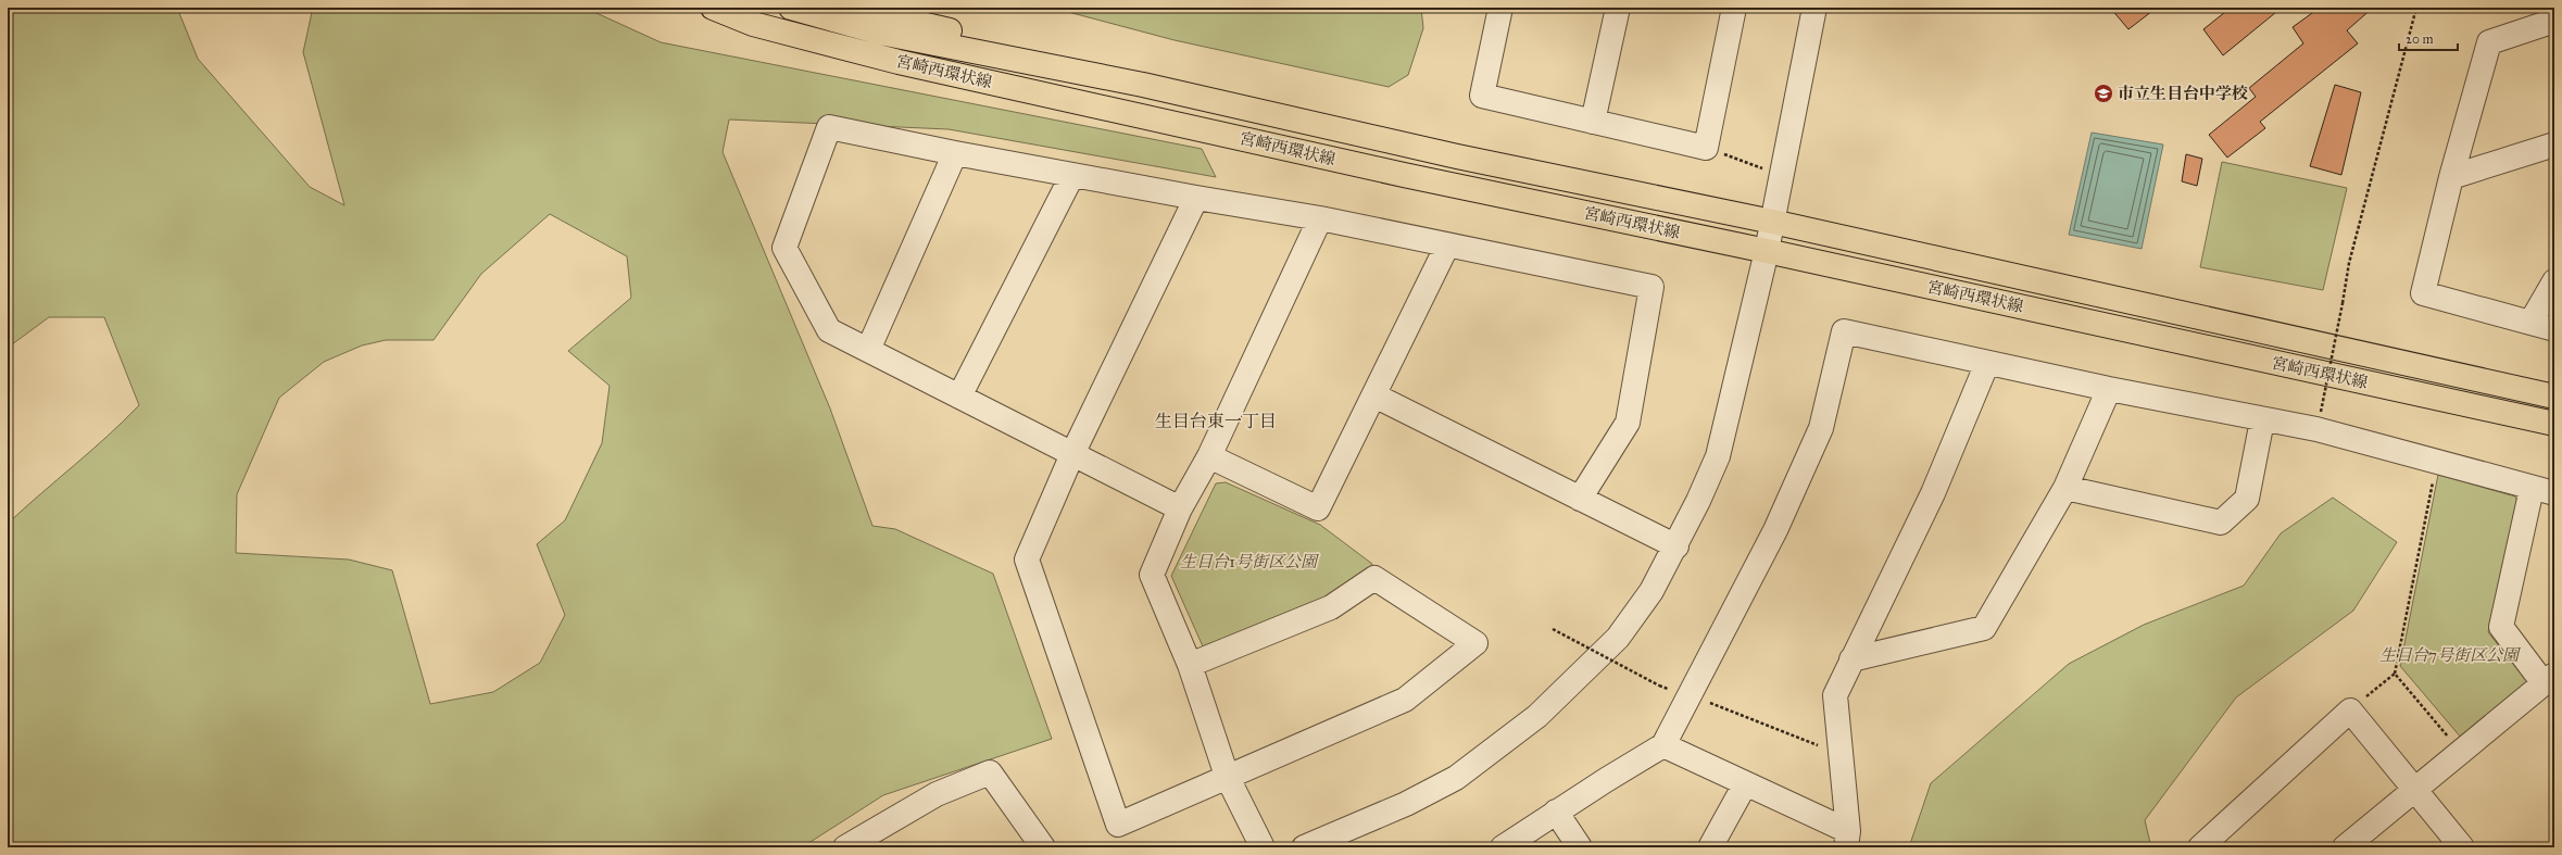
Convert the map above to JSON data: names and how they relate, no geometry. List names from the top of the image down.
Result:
{
  "streets": {
    "main road": ["宮崎西環状線"]
  },
  "districts": ["生目台東一丁目"],
  "parks": ["生目台1号街区公園", "生目台7号街区公園"],
  "places": {
    "school or university": ["市立生目台中学校"]
  },
  "scale_bar": "20 m"
}
